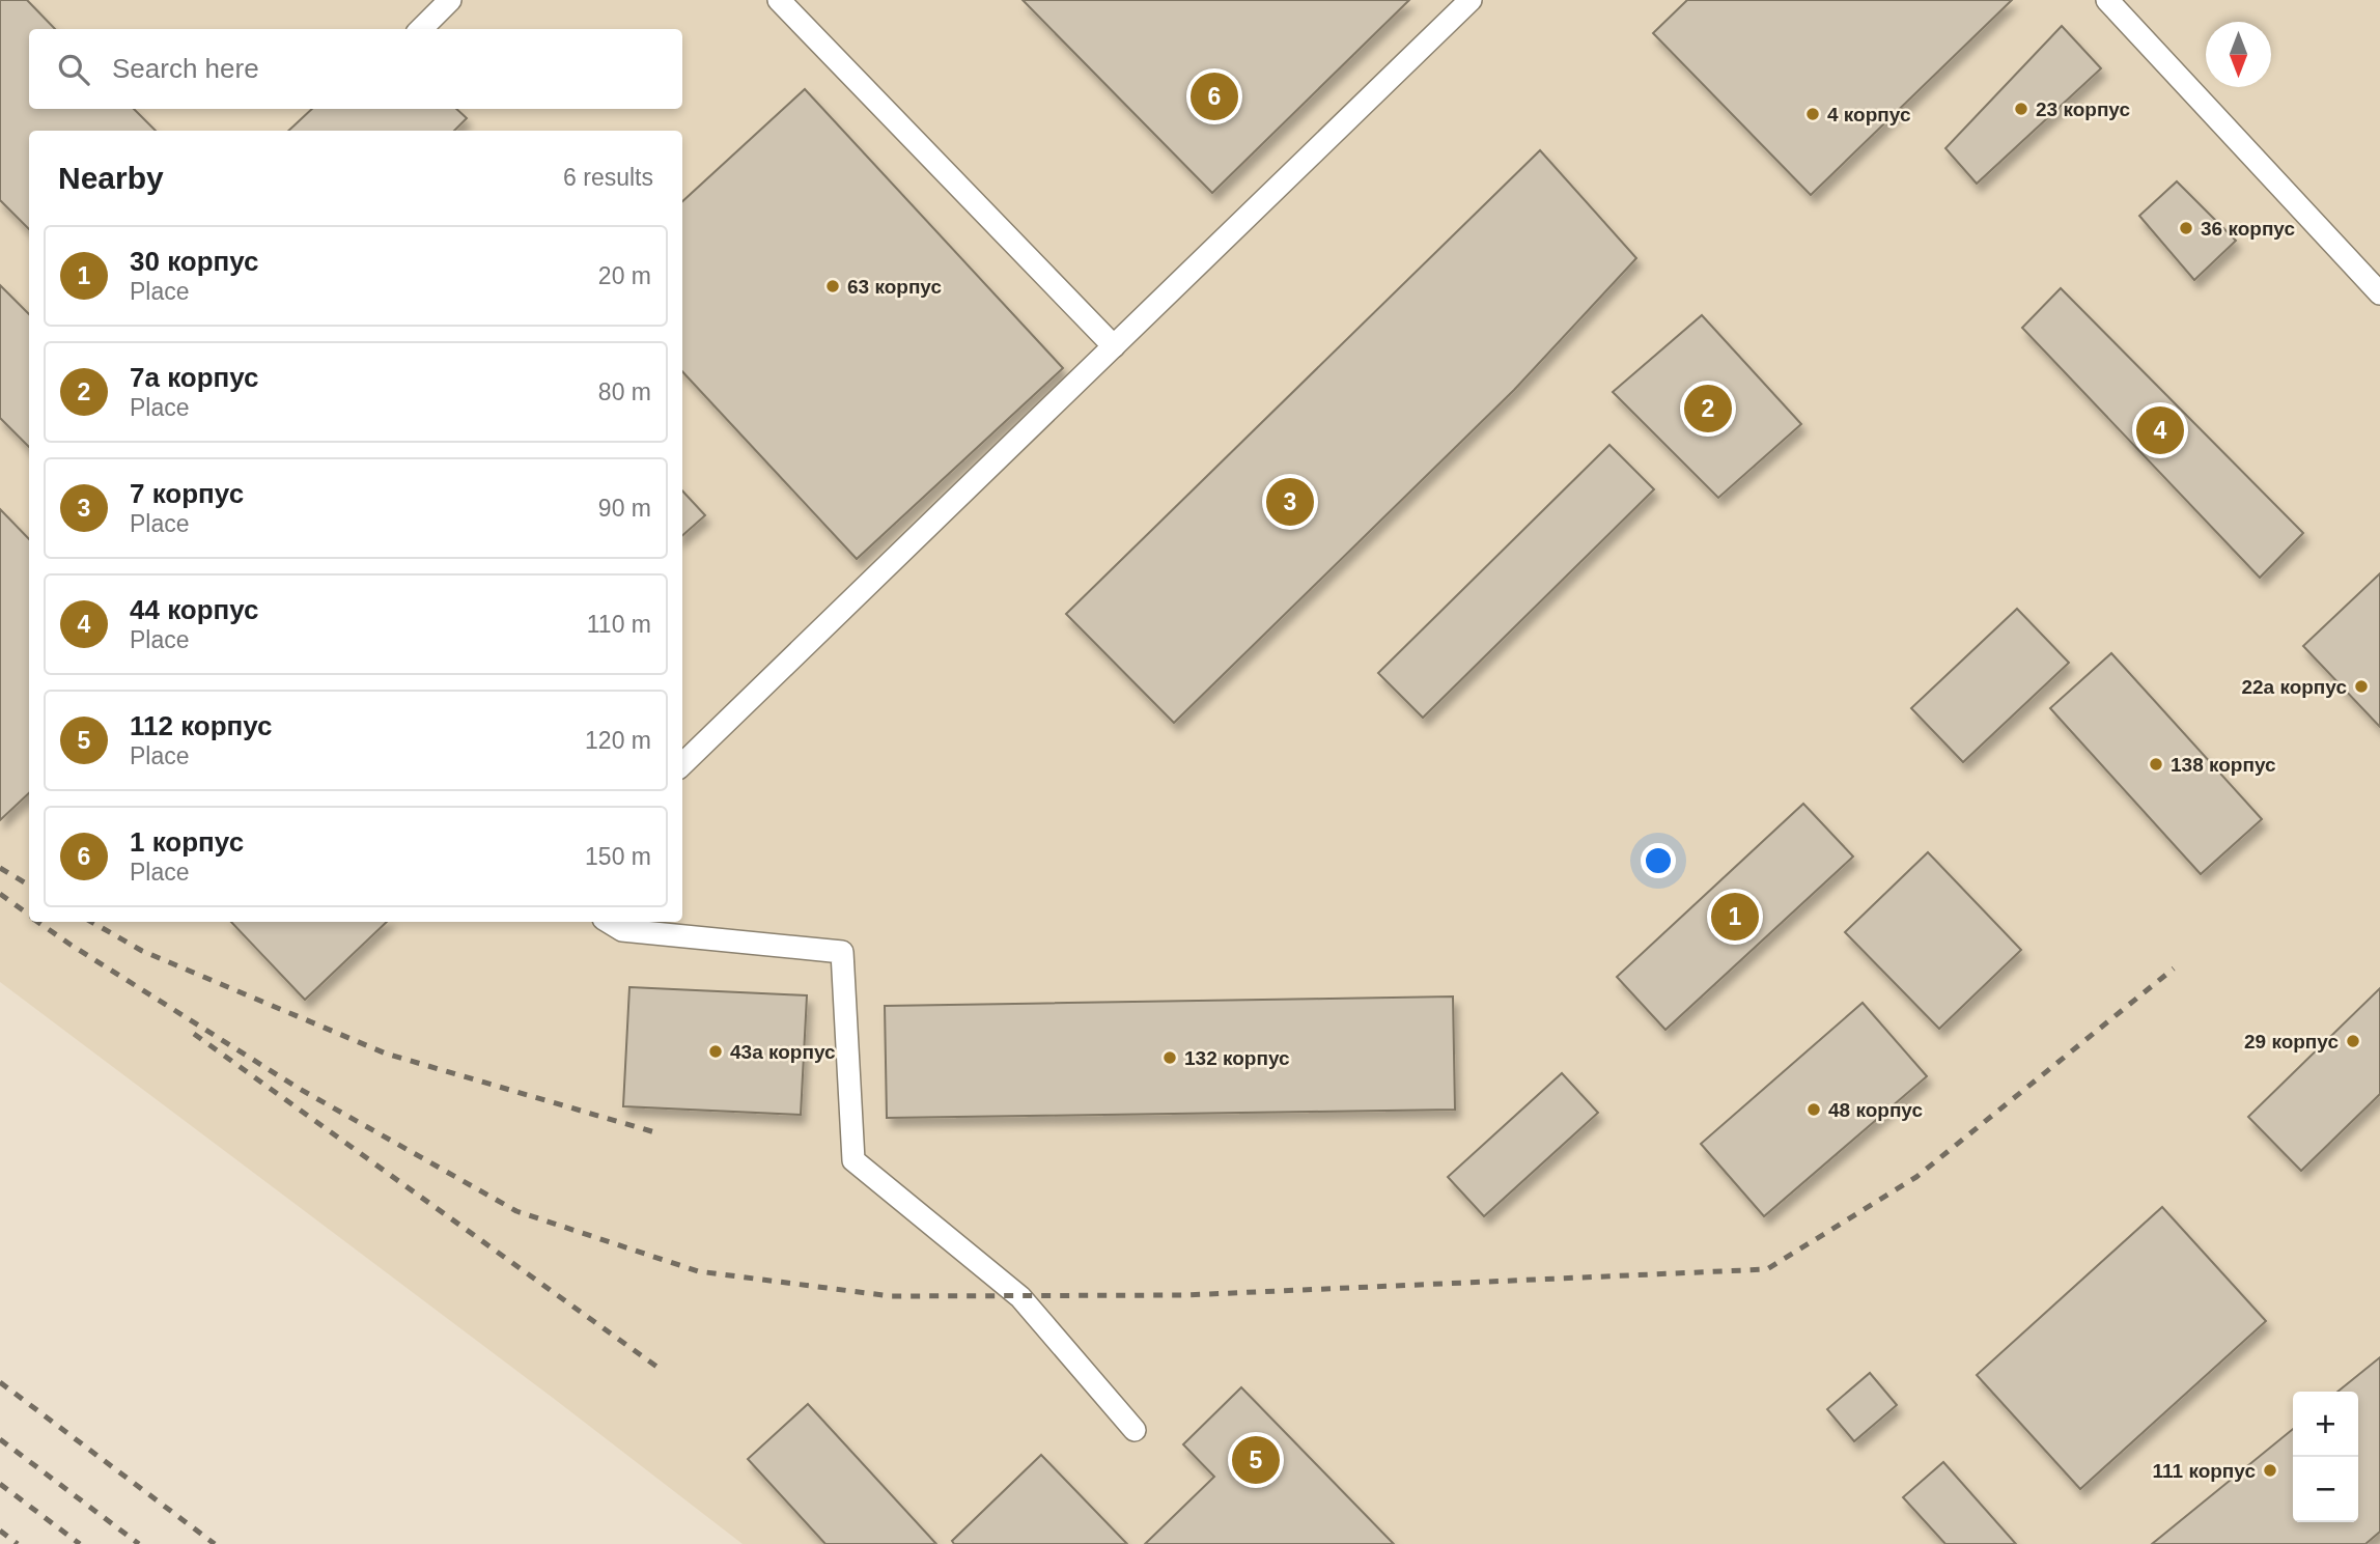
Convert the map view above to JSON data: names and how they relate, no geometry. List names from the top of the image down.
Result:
{
  "places": [
    "23 корпус",
    "4 корпус",
    "36 корпус",
    "63 корпус",
    "22а корпус",
    "138 корпус",
    "29 корпус",
    "43а корпус",
    "132 корпус",
    "48 корпус",
    "111 корпус"
  ],
  "north": "bottom",
  "page": {
    "search": "Search here",
    "pins": [
      "6",
      "2",
      "4",
      "3",
      "1",
      "5"
    ],
    "heading": ["Nearby", "6 results"],
    "list": [
      {
        "mark": "1",
        "name": "30 корпус",
        "note": "Place",
        "value": "20 m"
      },
      {
        "mark": "2",
        "name": "7а корпус",
        "note": "Place",
        "value": "80 m"
      },
      {
        "mark": "3",
        "name": "7 корпус",
        "note": "Place",
        "value": "90 m"
      },
      {
        "mark": "4",
        "name": "44 корпус",
        "note": "Place",
        "value": "110 m"
      },
      {
        "mark": "5",
        "name": "112 корпус",
        "note": "Place",
        "value": "120 m"
      },
      {
        "mark": "6",
        "name": "1 корпус",
        "note": "Place",
        "value": "150 m"
      }
    ],
    "map_buttons": ["+", "−"]
  }
}
